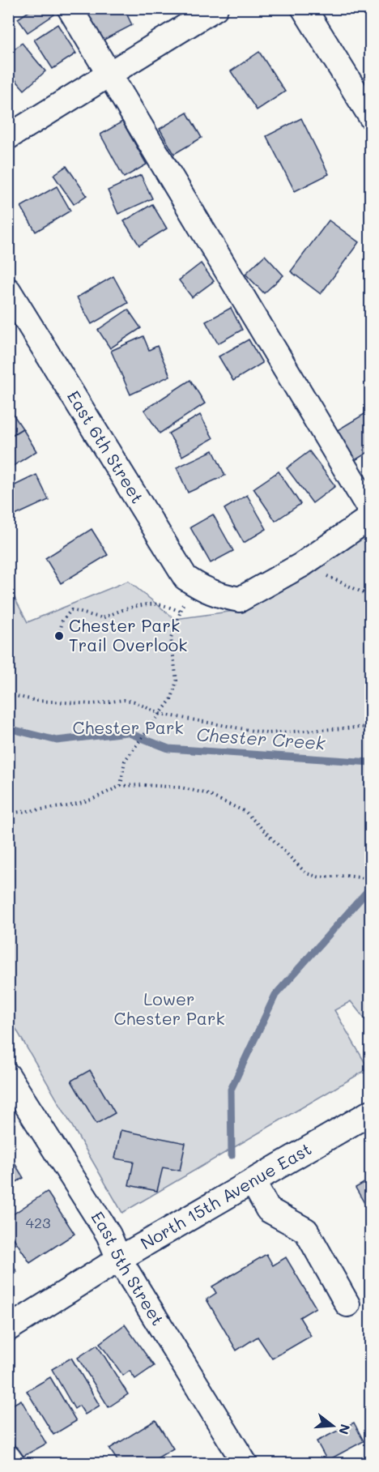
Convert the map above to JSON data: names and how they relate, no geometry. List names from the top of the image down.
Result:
{
  "streets": {
    "street": ["East 6th Street", "North 15th Avenue East", "East 5th Street"]
  },
  "crossings": [
    ["North 15th Avenue East", "East 5th Street"]
  ],
  "water": ["Chester Creek"],
  "parks": ["Chester Park", "Lower Chester Park"],
  "places": ["Chester Park Trail Overlook"],
  "house_numbers": ["423"],
  "north": "right"
}
